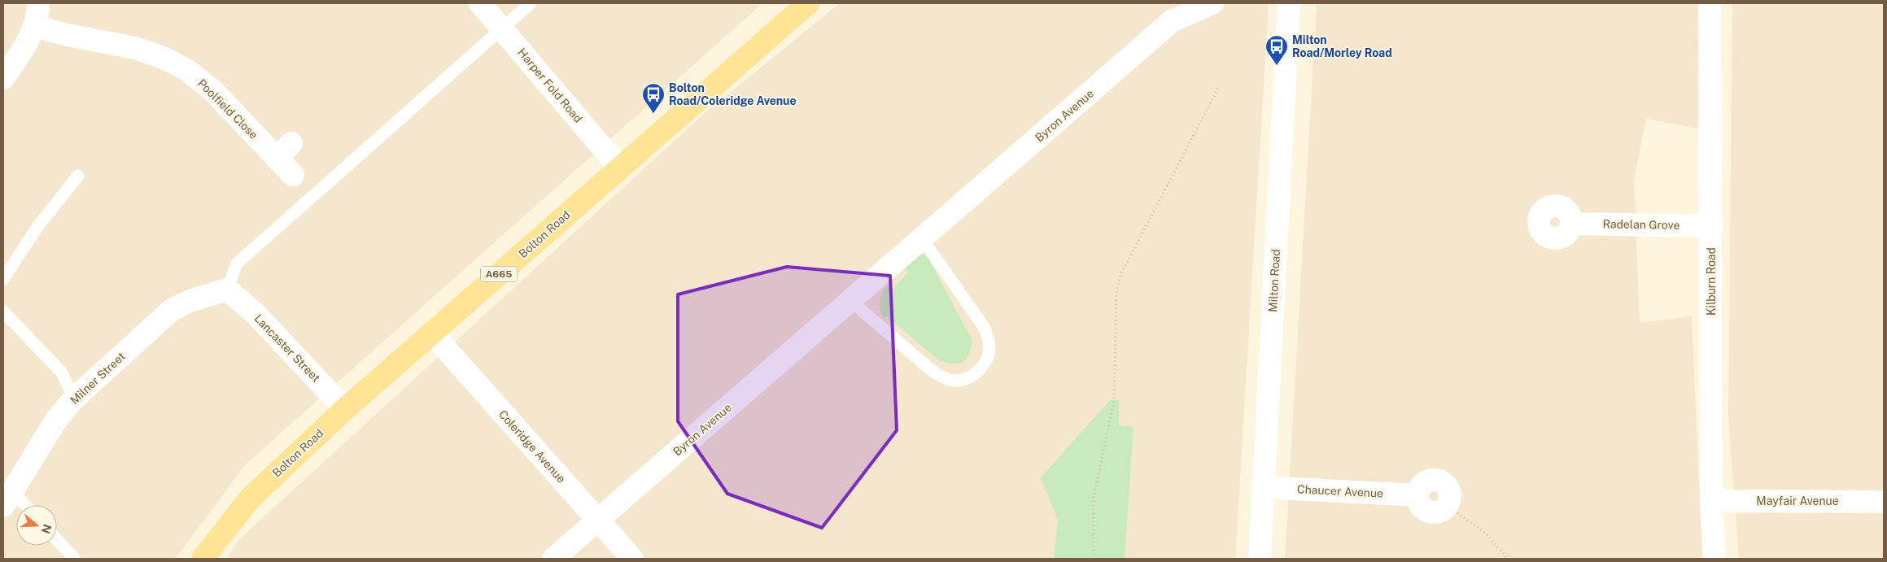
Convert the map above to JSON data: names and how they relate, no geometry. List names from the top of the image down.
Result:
{
  "streets": {
    "main road": ["Bolton Road", "A665"],
    "street": [
      "Harper Fold Road",
      "Poolfield Close",
      "Byron Avenue",
      "Radelan Grove",
      "Milton Road",
      "Kilburn Road",
      "Lancaster Street",
      "Milner Street",
      "Coleridge Avenue",
      "Chaucer Avenue",
      "Mayfair Avenue"
    ]
  },
  "crossings": [
    ["Harper Fold Road", "Bolton Road"],
    ["Byron Avenue", "Coleridge Avenue"],
    ["Radelan Grove", "Kilburn Road"],
    ["Bolton Road", "Lancaster Street"],
    ["Bolton Road", "Coleridge Avenue"],
    ["Milton Road", "Chaucer Avenue"],
    ["Kilburn Road", "Mayfair Avenue"],
    ["Lancaster Street", "Milner Street"]
  ],
  "places": {
    "bus stop": ["Milton Road/Morley Road", "Bolton Road/Coleridge Avenue"]
  },
  "north": "right"
}
